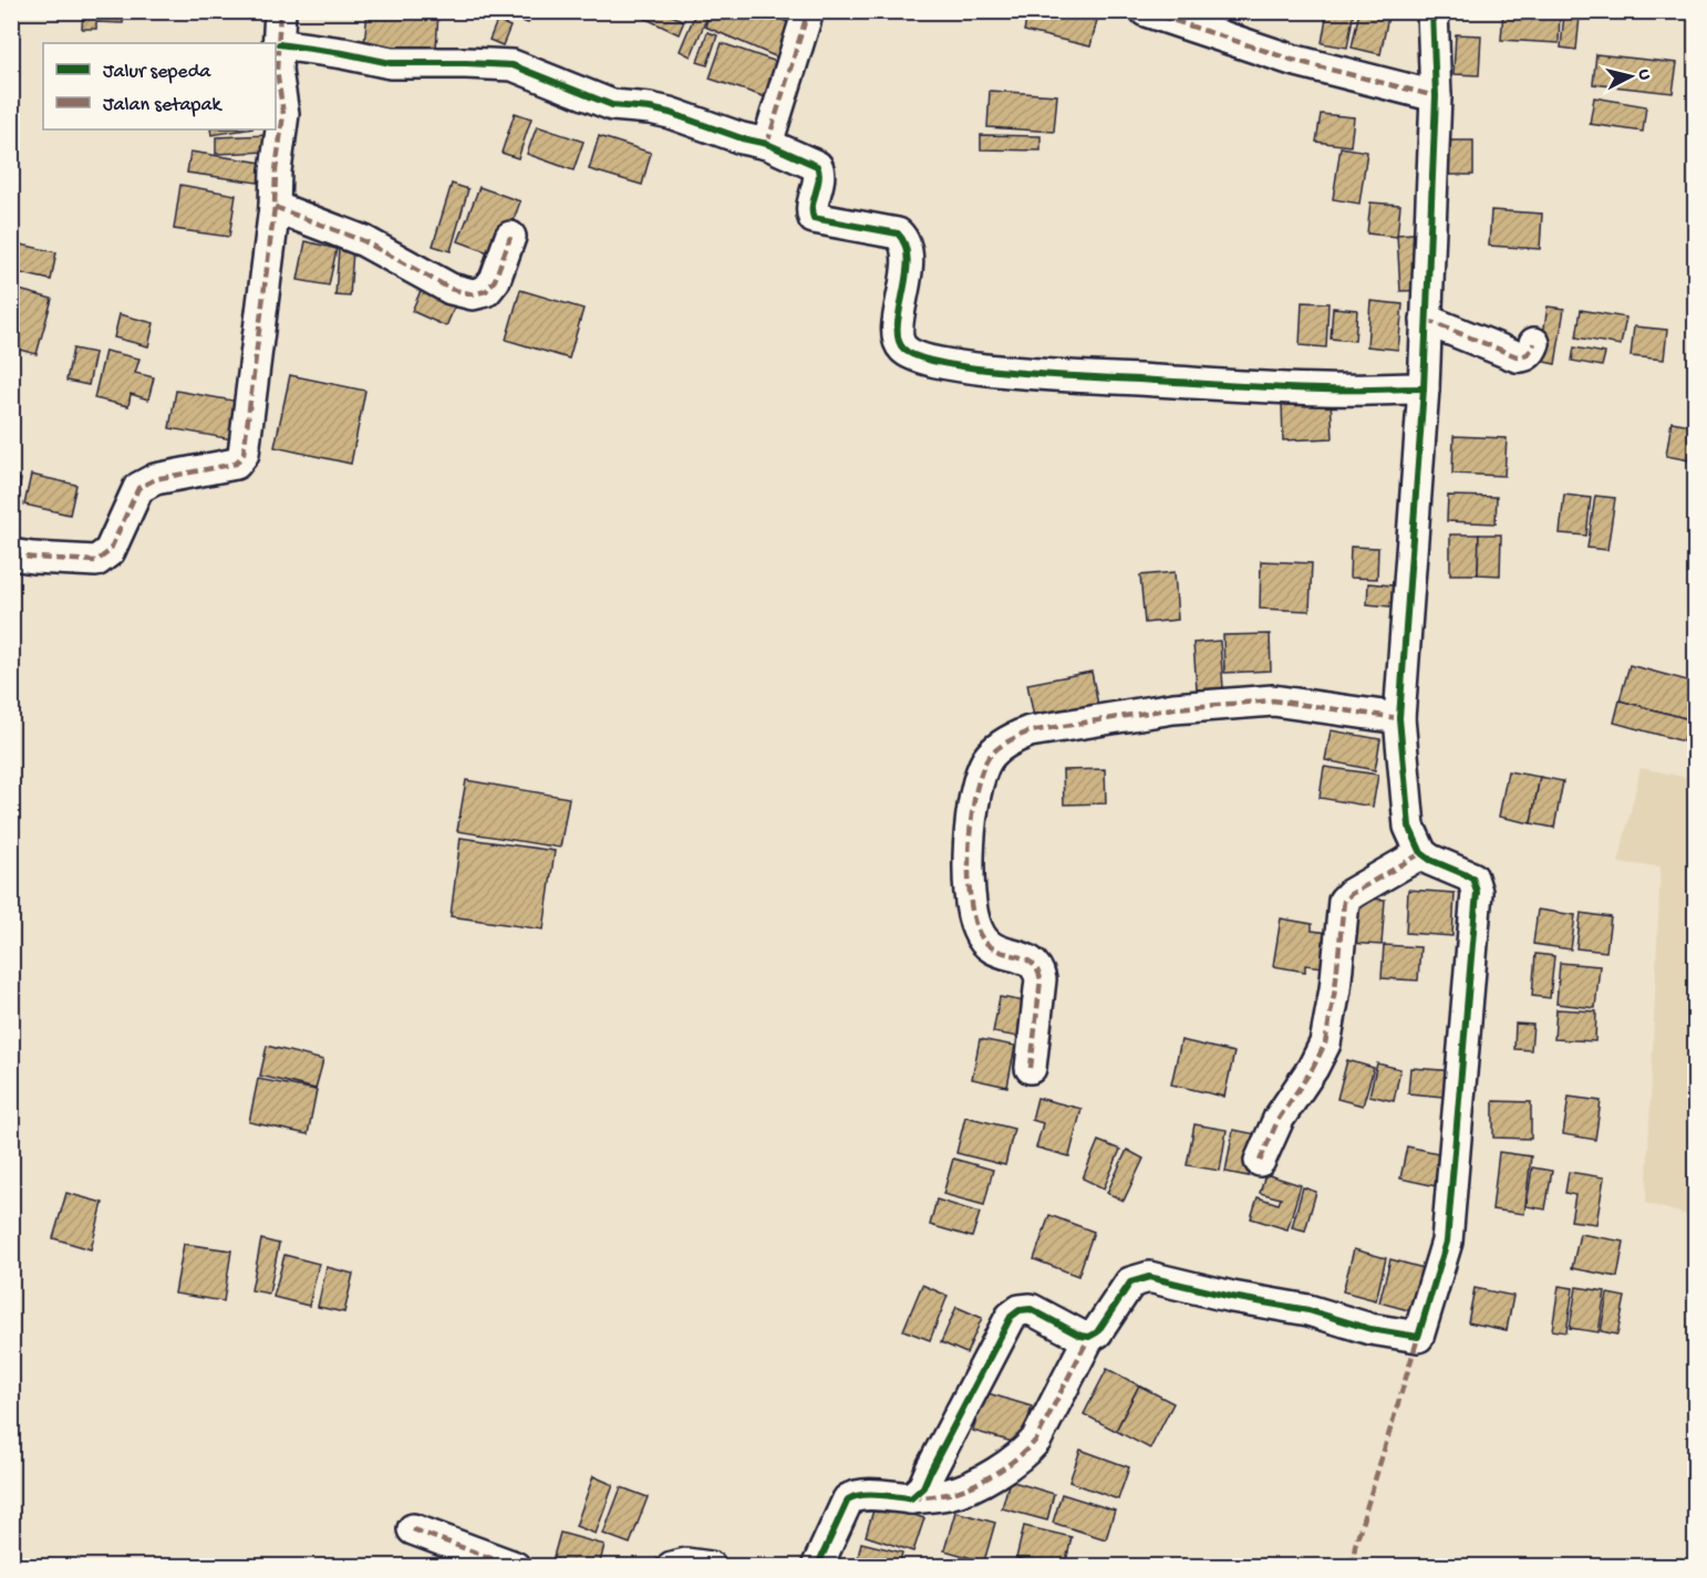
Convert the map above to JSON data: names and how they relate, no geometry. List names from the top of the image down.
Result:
{
  "legend": ["Jalur sepeda", "Jalan setapak"],
  "north": "right"
}
